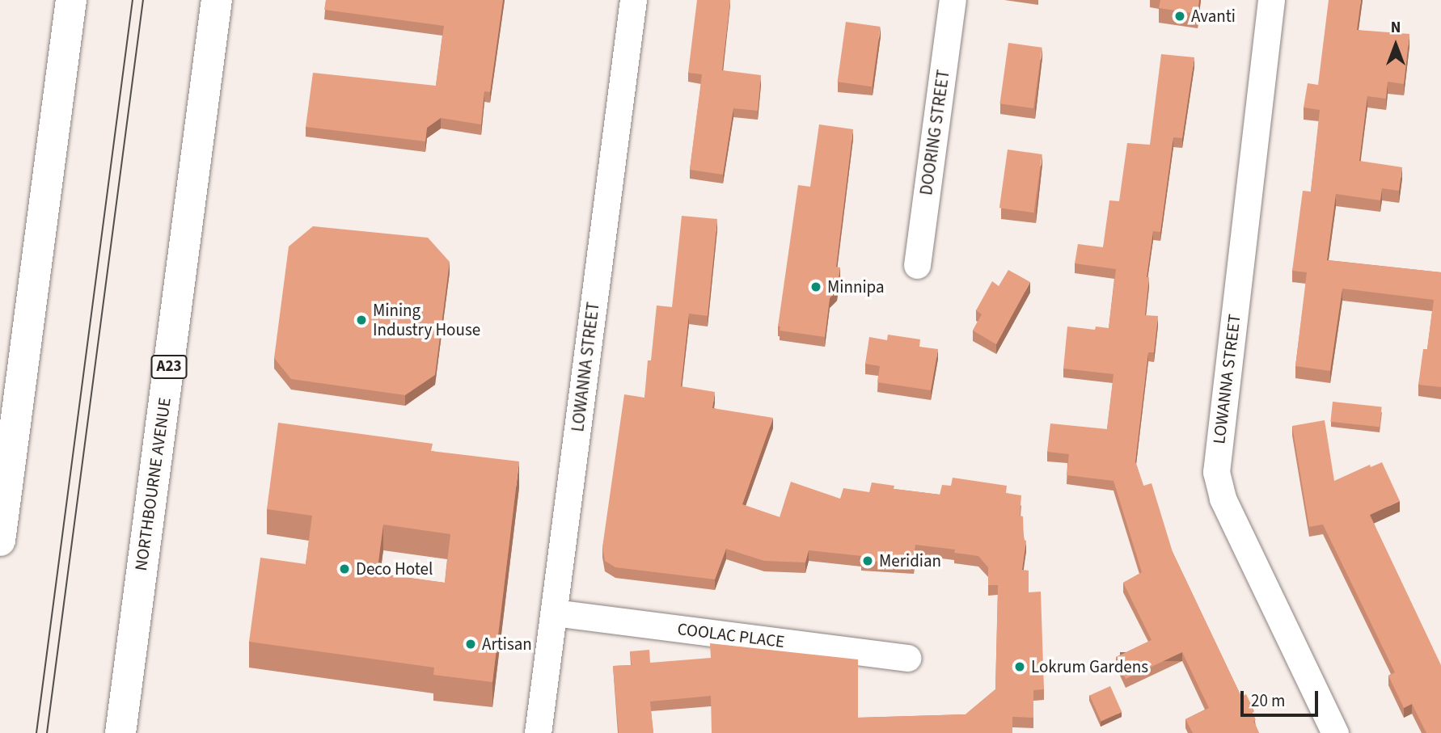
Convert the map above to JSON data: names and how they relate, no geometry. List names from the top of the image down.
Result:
{
  "streets": {
    "highway": ["A23", "NORTHBOURNE AVENUE"],
    "street": ["DOORING STREET", "LOWANNA STREET", "COOLAC PLACE"]
  },
  "crossings": [
    ["LOWANNA STREET", "COOLAC PLACE"]
  ],
  "places": [
    "Avanti",
    "Minnipa",
    "Mining Industry House",
    "Meridian",
    "Deco Hotel",
    "Artisan",
    "Lokrum Gardens"
  ],
  "scale_bar": "20 m",
  "north": "top"
}
